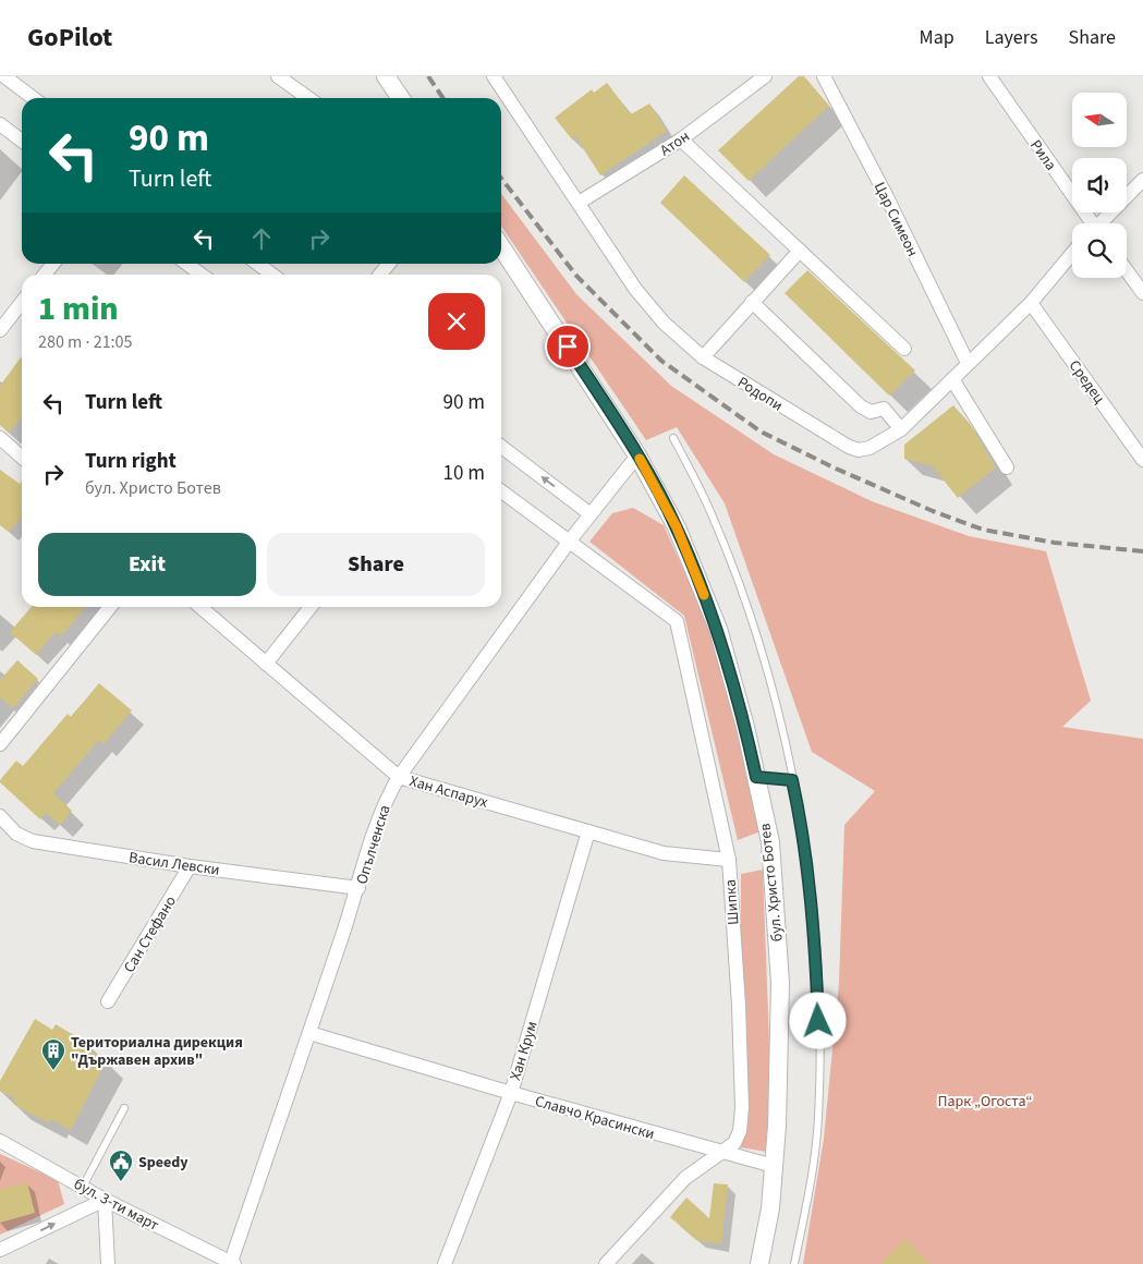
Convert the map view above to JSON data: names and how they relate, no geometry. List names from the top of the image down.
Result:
{
  "streets": {
    "street": [
      "Атон",
      "Рила",
      "Цар Симеон",
      "Средец",
      "Родопи",
      "Хан Аспарух",
      "Опълченска",
      "Васил Левски",
      "бул. Христо Ботев",
      "Шипка",
      "Сан Стефано",
      "Хан Крум",
      "Славчо Красински",
      "бул. 3-ти март"
    ]
  },
  "crossings": [
    ["Атон", "Родопи"],
    ["Цар Симеон", "Родопи"],
    ["Средец", "Родопи"],
    ["Хан Аспарух", "Опълченска"],
    ["Хан Аспарух", "Шипка"],
    ["Хан Аспарух", "Хан Крум"],
    ["Опълченска", "Васил Левски"],
    ["Опълченска", "бул. Христо Ботев"],
    ["Опълченска", "Шипка"],
    ["Опълченска", "Славчо Красински"],
    ["Опълченска", "бул. 3-ти март"],
    ["Васил Левски", "Сан Стефано"],
    ["бул. Христо Ботев", "Славчо Красински"],
    ["Шипка", "Славчо Красински"],
    ["Хан Крум", "Славчо Красински"]
  ],
  "parks": ["Парк „Огоста“"],
  "places": {
    "building": ["Териториална дирекция \"Държавен архив\""],
    "public building": ["Speedy"]
  },
  "north": "left",
  "page": {
    "header": "GoPilot",
    "nav": ["Map", "Layers", "Share"],
    "turn": ["90 m", "Turn left"],
    "heading": ["1 min", "280 m · 21:05"],
    "list": [
      {
        "name": "Turn left",
        "value": "90 m"
      },
      {
        "name": "Turn right",
        "note": "бул. Христо Ботев",
        "value": "10 m"
      }
    ],
    "buttons": ["Exit", "Share"]
  }
}
